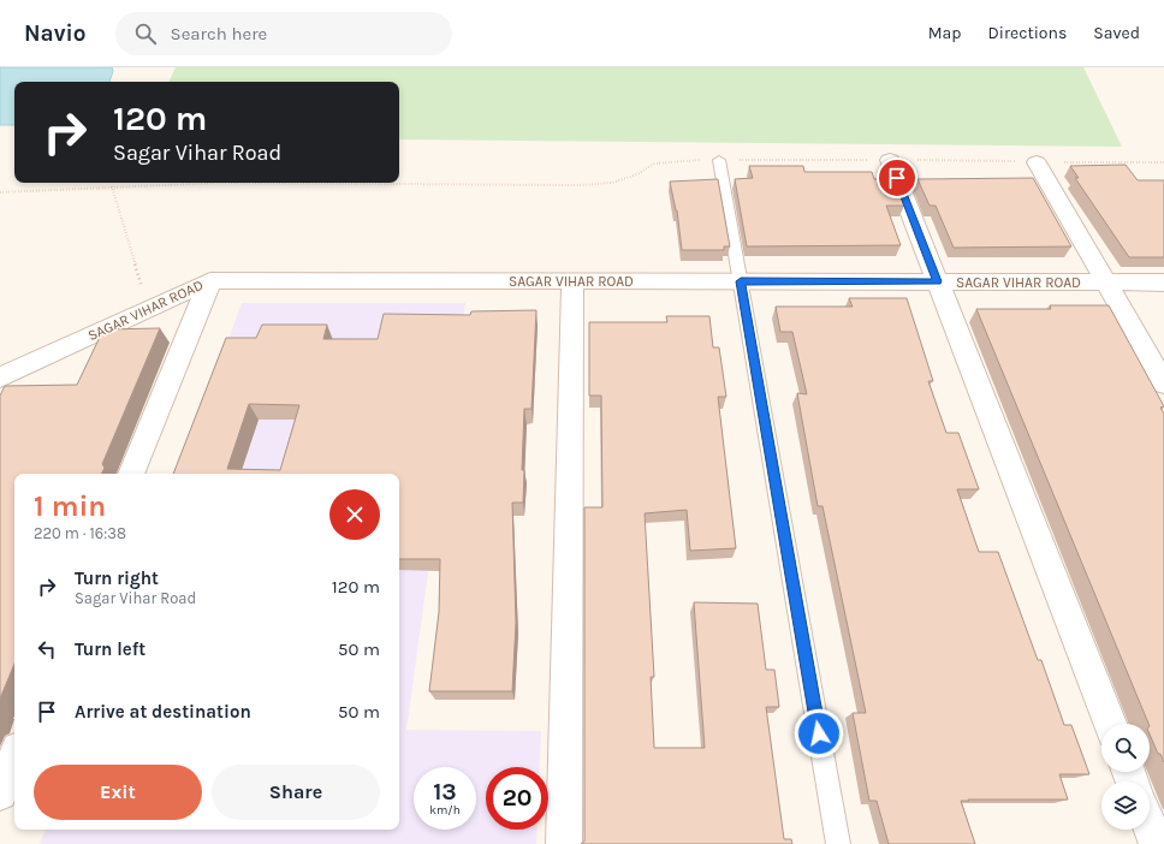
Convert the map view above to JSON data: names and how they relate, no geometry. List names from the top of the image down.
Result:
{
  "streets": {
    "street": ["SAGAR VIHAR ROAD"]
  },
  "page": {
    "header": "Navio",
    "search": "Search here",
    "nav": ["Map", "Directions", "Saved"],
    "turn": ["120 m", "Sagar Vihar Road"],
    "heading": ["1 min", "220 m · 16:38"],
    "list": [
      {
        "name": "Turn right",
        "note": "Sagar Vihar Road",
        "value": "120 m"
      },
      {
        "name": "Turn left",
        "value": "50 m"
      },
      {
        "name": "Arrive at destination",
        "value": "50 m"
      }
    ],
    "buttons": ["Exit", "Share"],
    "speed": "13 km/h",
    "limit": "20"
  }
}
